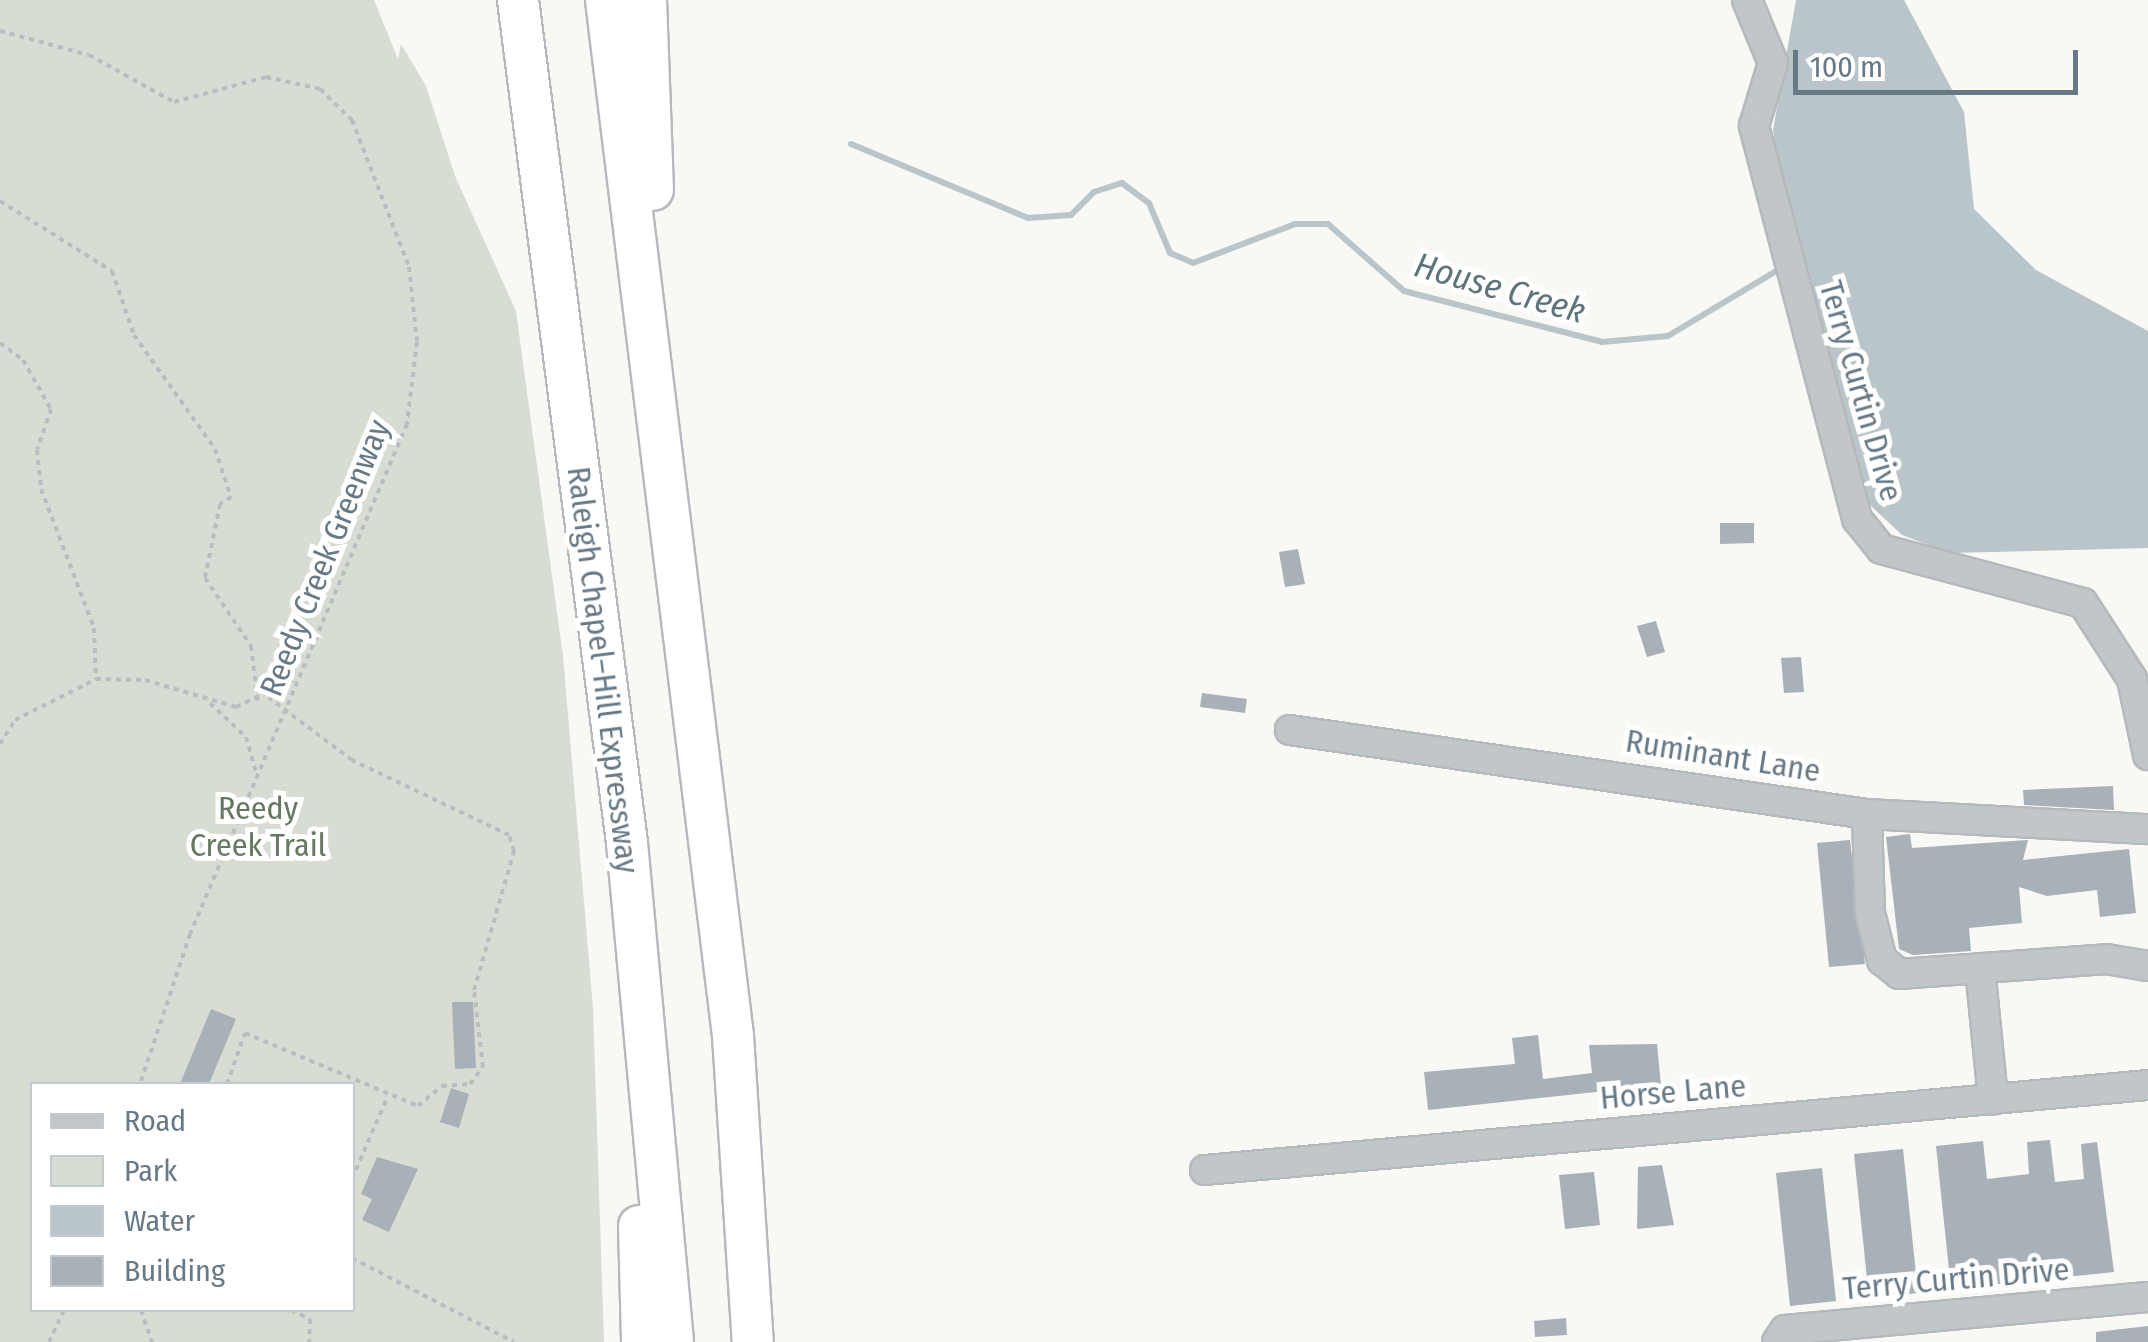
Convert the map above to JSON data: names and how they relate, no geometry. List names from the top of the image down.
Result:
{
  "streets": {
    "highway": ["Raleigh Chapel–Hill Expressway"],
    "street": ["Terry Curtin Drive", "Ruminant Lane", "Horse Lane"],
    "path": ["Reedy Creek Greenway"]
  },
  "water": ["House Creek"],
  "parks": ["Reedy Creek Trail"],
  "legend": [
    "Road",
    "Park",
    "Water",
    "Building"
  ],
  "scale_bar": "100 m"
}
